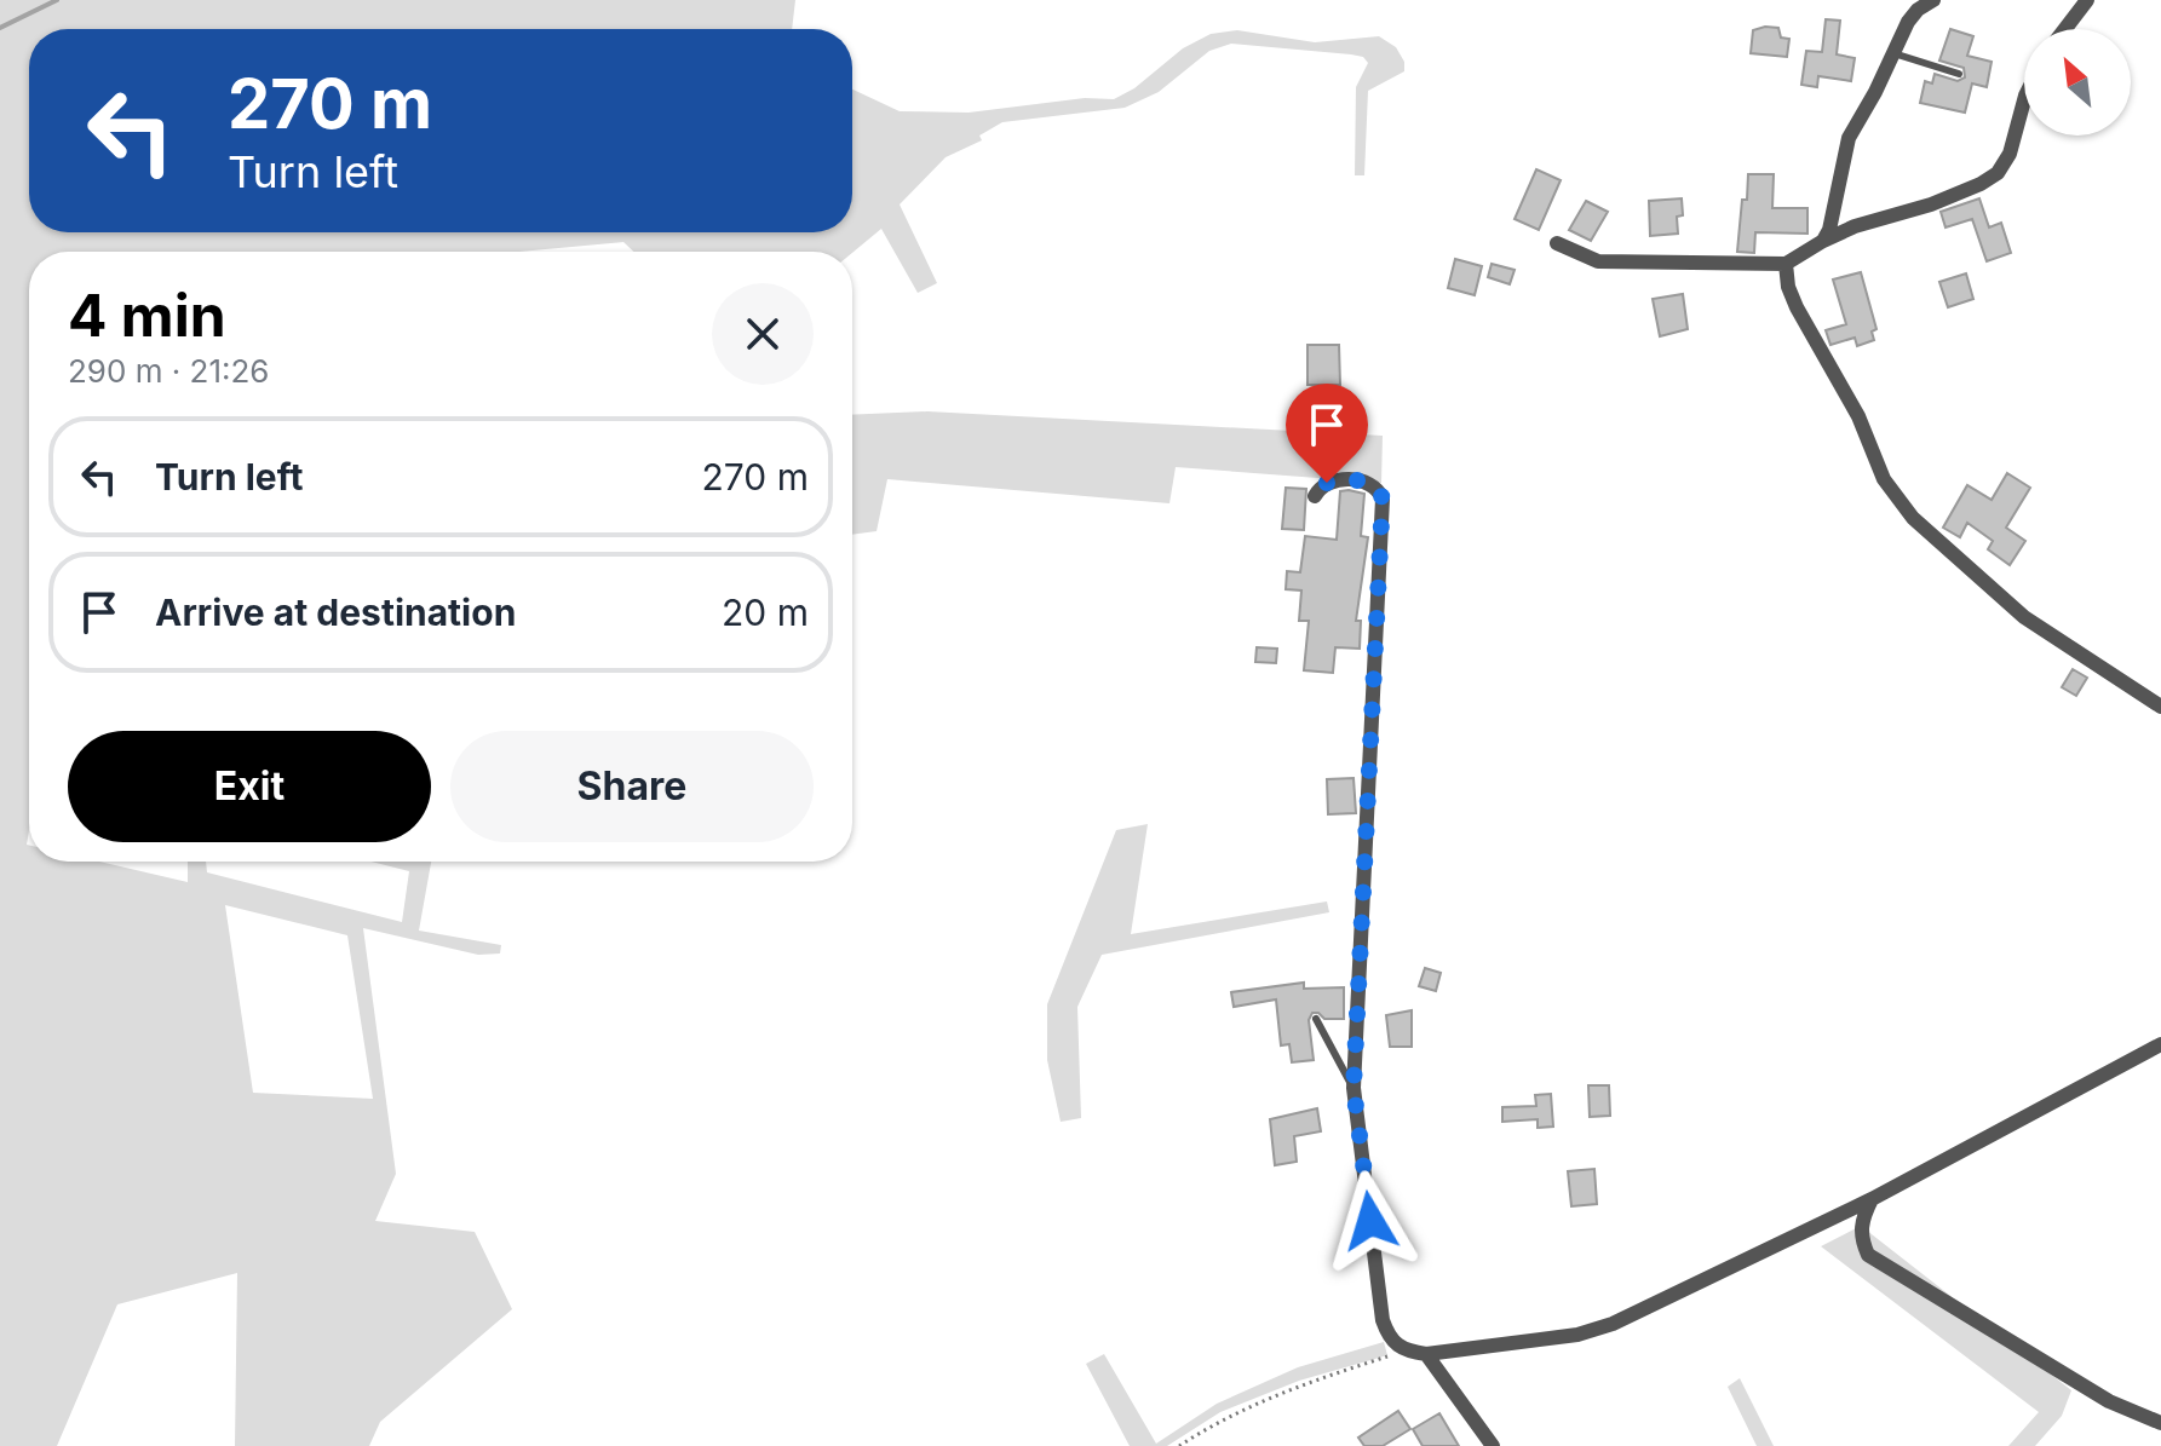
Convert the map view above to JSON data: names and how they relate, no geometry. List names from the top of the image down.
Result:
{
  "north": "top left",
  "page": {
    "turn": ["270 m", "Turn left"],
    "heading": ["4 min", "290 m · 21:26"],
    "list": [
      {
        "name": "Turn left",
        "value": "270 m"
      },
      {
        "name": "Arrive at destination",
        "value": "20 m"
      }
    ],
    "buttons": ["Exit", "Share"]
  }
}
